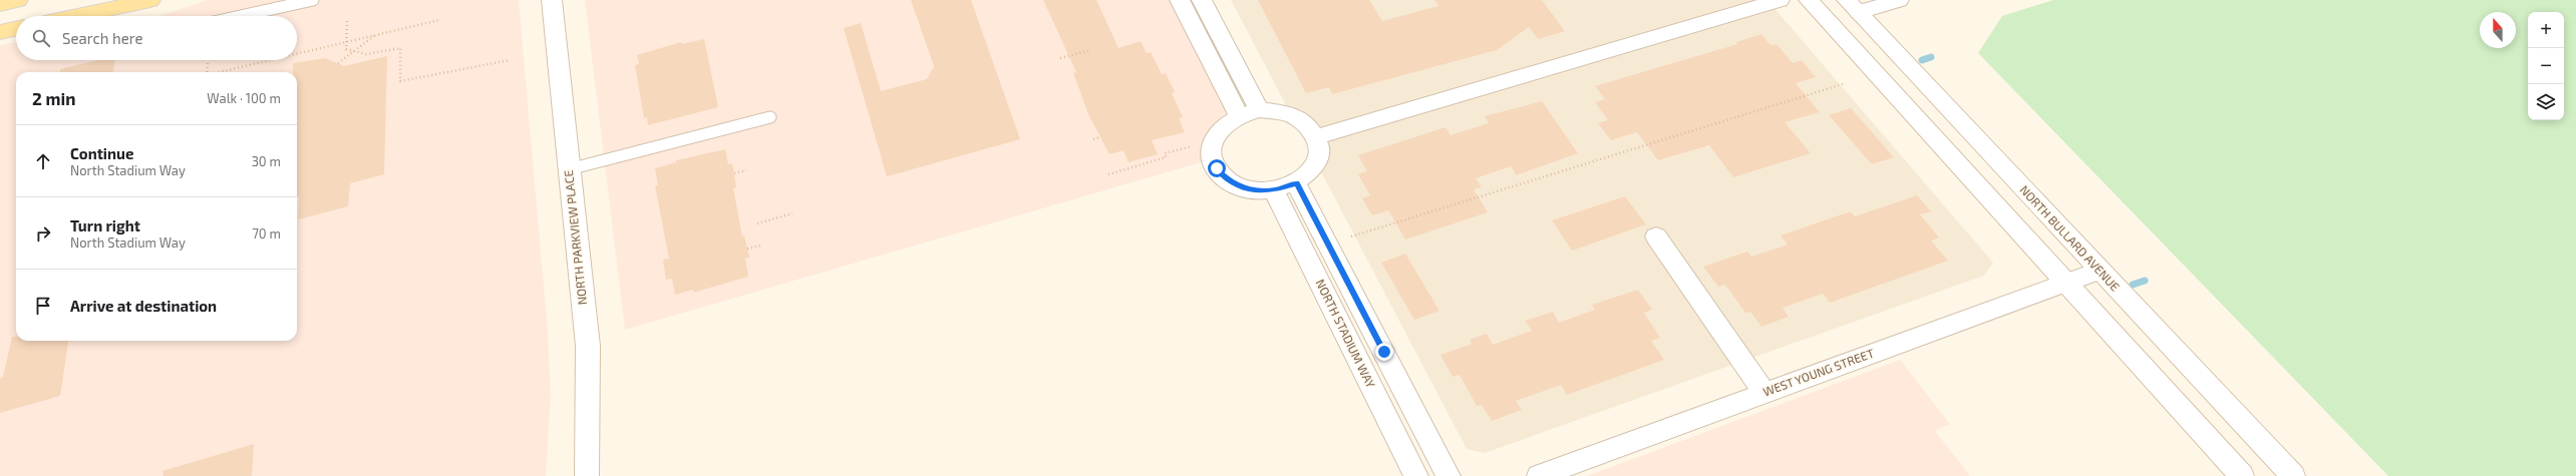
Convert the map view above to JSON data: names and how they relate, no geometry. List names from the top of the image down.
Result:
{
  "streets": {
    "street": [
      "NORTH PARKVIEW PLACE",
      "NORTH BULLARD AVENUE",
      "NORTH STADIUM WAY",
      "WEST YOUNG STREET"
    ]
  },
  "crossings": [
    ["NORTH BULLARD AVENUE", "WEST YOUNG STREET"]
  ],
  "north": "top",
  "page": {
    "map_buttons": ["+", "−"],
    "search": "Search here",
    "heading": ["2 min", "Walk · 100 m"],
    "list": [
      ["Continue", "North Stadium Way", "30 m"],
      ["Turn right", "North Stadium Way", "70 m"],
      "Arrive at destination"
    ]
  }
}
